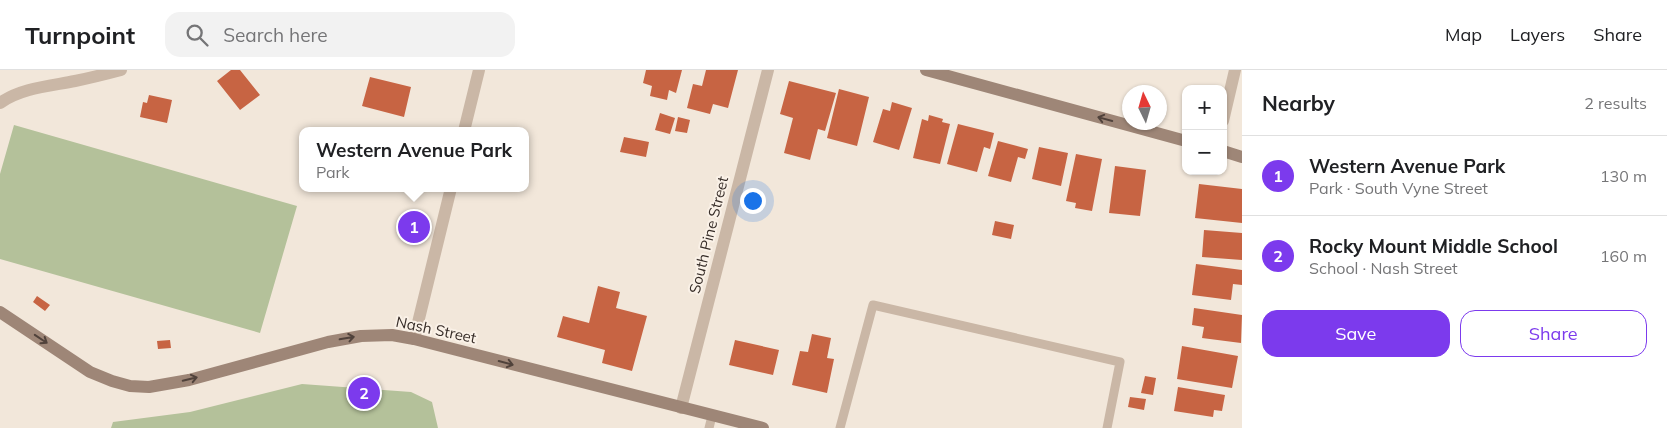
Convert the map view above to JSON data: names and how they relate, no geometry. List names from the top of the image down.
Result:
{
  "streets": {
    "street": ["South Pine Street", "Nash Street"]
  },
  "crossings": [
    ["South Pine Street", "Nash Street"]
  ],
  "one_way": ["Nash Street"],
  "north": "top",
  "page": {
    "header": "Turnpoint",
    "search": "Search here",
    "nav": ["Map", "Layers", "Share"],
    "heading": ["Nearby", "2 results"],
    "map_buttons": ["+", "−"],
    "popup": ["Western Avenue Park", "Park"],
    "list": [
      {
        "mark": "1",
        "name": "Western Avenue Park",
        "note": "Park · South Vyne Street",
        "value": "130 m"
      },
      {
        "mark": "2",
        "name": "Rocky Mount Middle School",
        "note": "School · Nash Street",
        "value": "160 m"
      }
    ],
    "pins": ["1", "2"],
    "buttons": ["Save", "Share"]
  }
}
